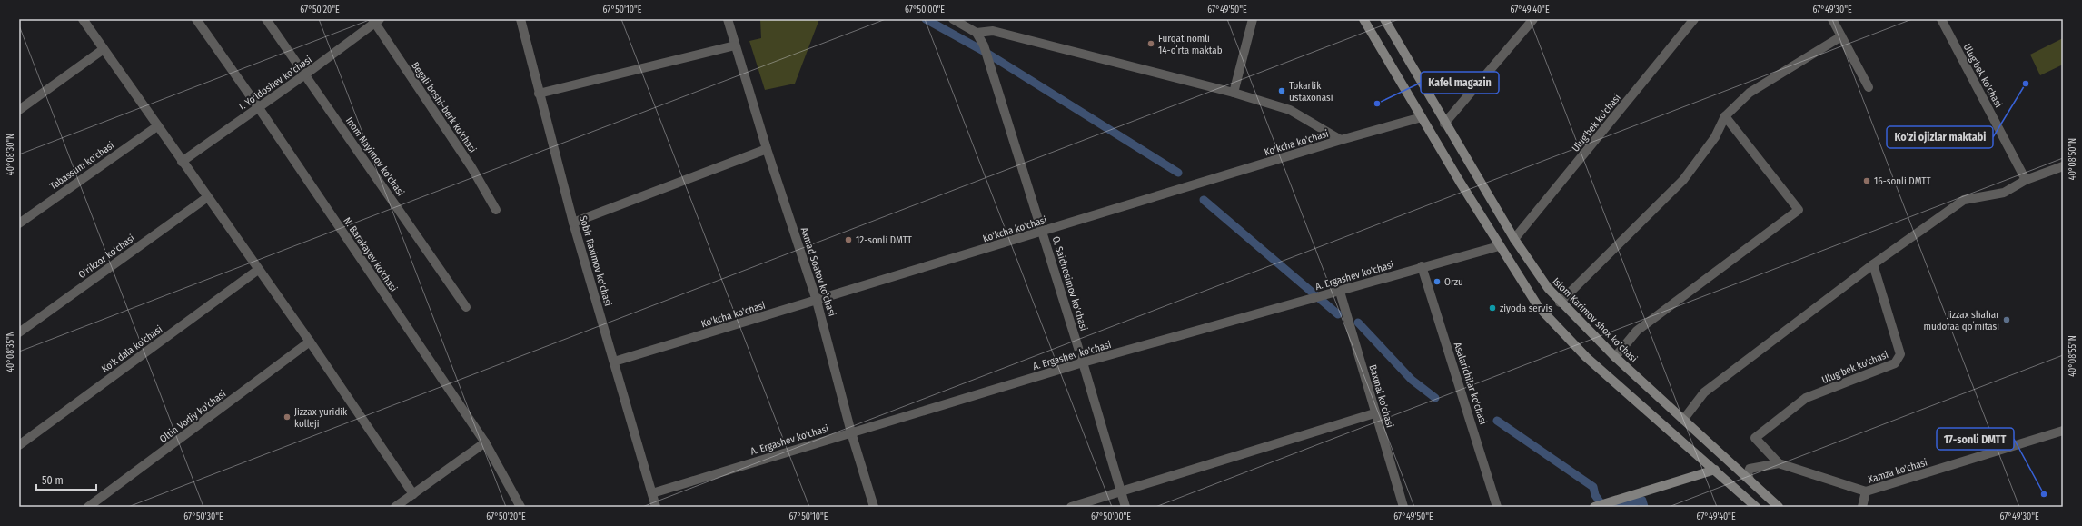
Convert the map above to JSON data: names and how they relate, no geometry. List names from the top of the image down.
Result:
{
  "streets": {
    "main road": ["Islom Karimov shox ko'chasi"],
    "street": [
      "Ulug'bek ko'chasi",
      "I. Yo'ldoshev ko'chasi",
      "Begali boshi-berk ko'chasi",
      "Ko'kcha ko'chasi",
      "Inom Nayimov ko'chasi",
      "Tabassum ko'chasi",
      "N. Barakayev ko'chasi",
      "O'rikzor ko'chasi",
      "Sobir Raximov ko'chasi",
      "Axmad Soatov ko'chasi",
      "A. Ergashev ko'chasi",
      "O. Saidnosimov ko'chasi",
      "Ko'k dala ko'chasi",
      "Asalarichilar ko'chasi",
      "Baxmal ko'chasi",
      "Oltin Vodiy ko'chasi",
      "Xamza ko'chasi"
    ]
  },
  "crossings": [
    ["Ulug'bek ko'chasi", "Islom Karimov shox ko'chasi"],
    ["Ulug'bek ko'chasi", "Xamza ko'chasi"],
    ["I. Yo'ldoshev ko'chasi", "Begali boshi-berk ko'chasi"],
    ["I. Yo'ldoshev ko'chasi", "Inom Nayimov ko'chasi"],
    ["I. Yo'ldoshev ko'chasi", "N. Barakayev ko'chasi"],
    ["Ko'kcha ko'chasi", "Sobir Raximov ko'chasi"],
    ["Ko'kcha ko'chasi", "Axmad Soatov ko'chasi"],
    ["Ko'kcha ko'chasi", "O. Saidnosimov ko'chasi"],
    ["Sobir Raximov ko'chasi", "A. Ergashev ko'chasi"],
    ["Axmad Soatov ko'chasi", "A. Ergashev ko'chasi"],
    ["A. Ergashev ko'chasi", "O. Saidnosimov ko'chasi"],
    ["A. Ergashev ko'chasi", "Asalarichilar ko'chasi"],
    ["A. Ergashev ko'chasi", "Baxmal ko'chasi"],
    ["Islom Karimov shox ko'chasi", "Xamza ko'chasi"]
  ],
  "places": [
    "Furqat nomli 14-oʻrta maktab",
    "Ko'zi ojizlar maktabi",
    "Tokarlik ustaxonasi",
    "Kafel magazin",
    "16-sonli DMTT",
    "12-sonli DMTT",
    "Orzu",
    "ziyoda servis",
    "Jizzax shahar mudofaa qoʻmitasi",
    "Jizzax yuridik kolleji",
    "17-sonli DMTT"
  ],
  "scale_bar": "50 m",
  "coordinates": [
    "67°50'20\"E",
    "67°50'10\"E",
    "67°50'00\"E",
    "67°49'50\"E",
    "67°49'40\"E",
    "67°49'30\"E",
    "40°08'30\"N",
    "40°08'50\"N",
    "40°08'35\"N",
    "40°08'55\"N",
    "67°50'30\"E"
  ]
}
